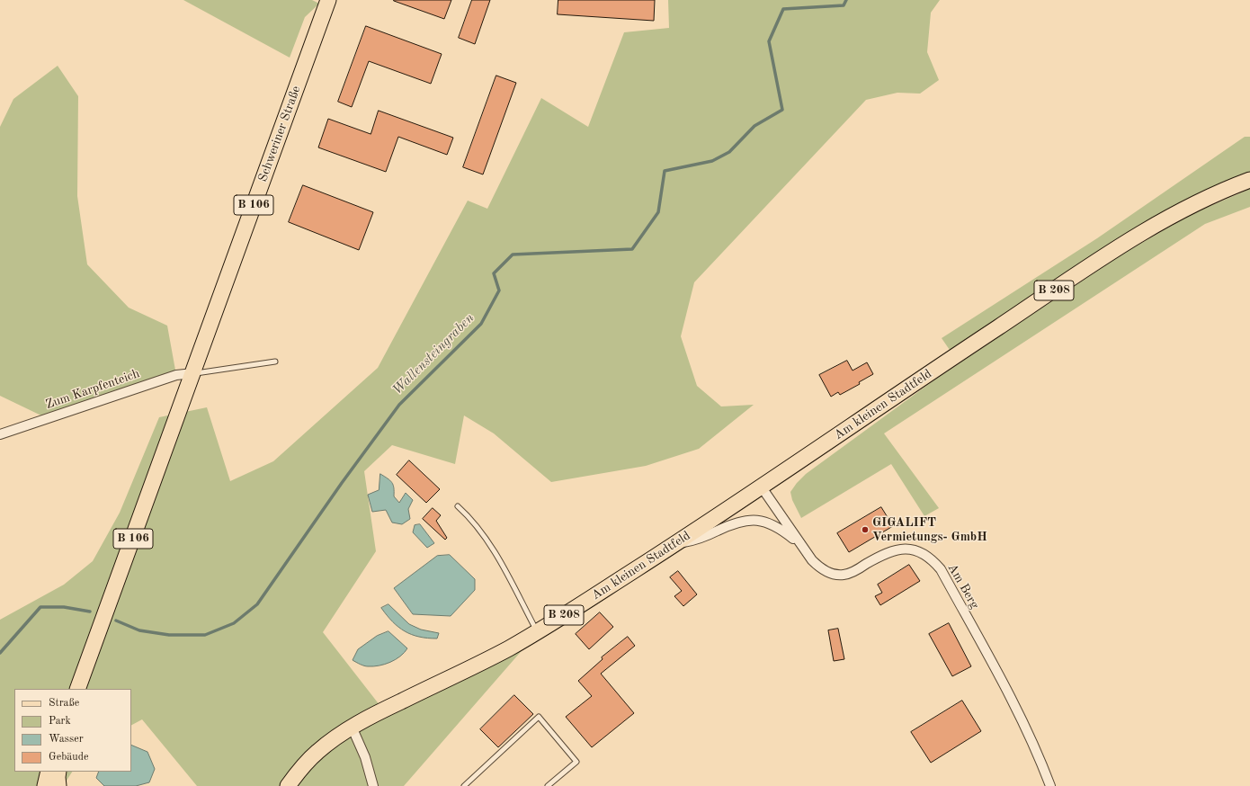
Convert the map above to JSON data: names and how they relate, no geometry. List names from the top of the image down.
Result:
{
  "streets": {
    "main road": [
      "Schweriner Straße",
      "B 106",
      "B 208",
      "Am kleinen Stadtfeld"
    ],
    "street": ["Zum Karpfenteich", "Am Berg"]
  },
  "crossings": [
    ["Schweriner Straße", "Zum Karpfenteich"],
    ["Am kleinen Stadtfeld", "Am Berg"]
  ],
  "water": ["Wallensteingraben"],
  "places": ["GIGALIFT Vermietungs- GmbH"],
  "legend": [
    "Straße",
    "Park",
    "Wasser",
    "Gebäude"
  ]
}
